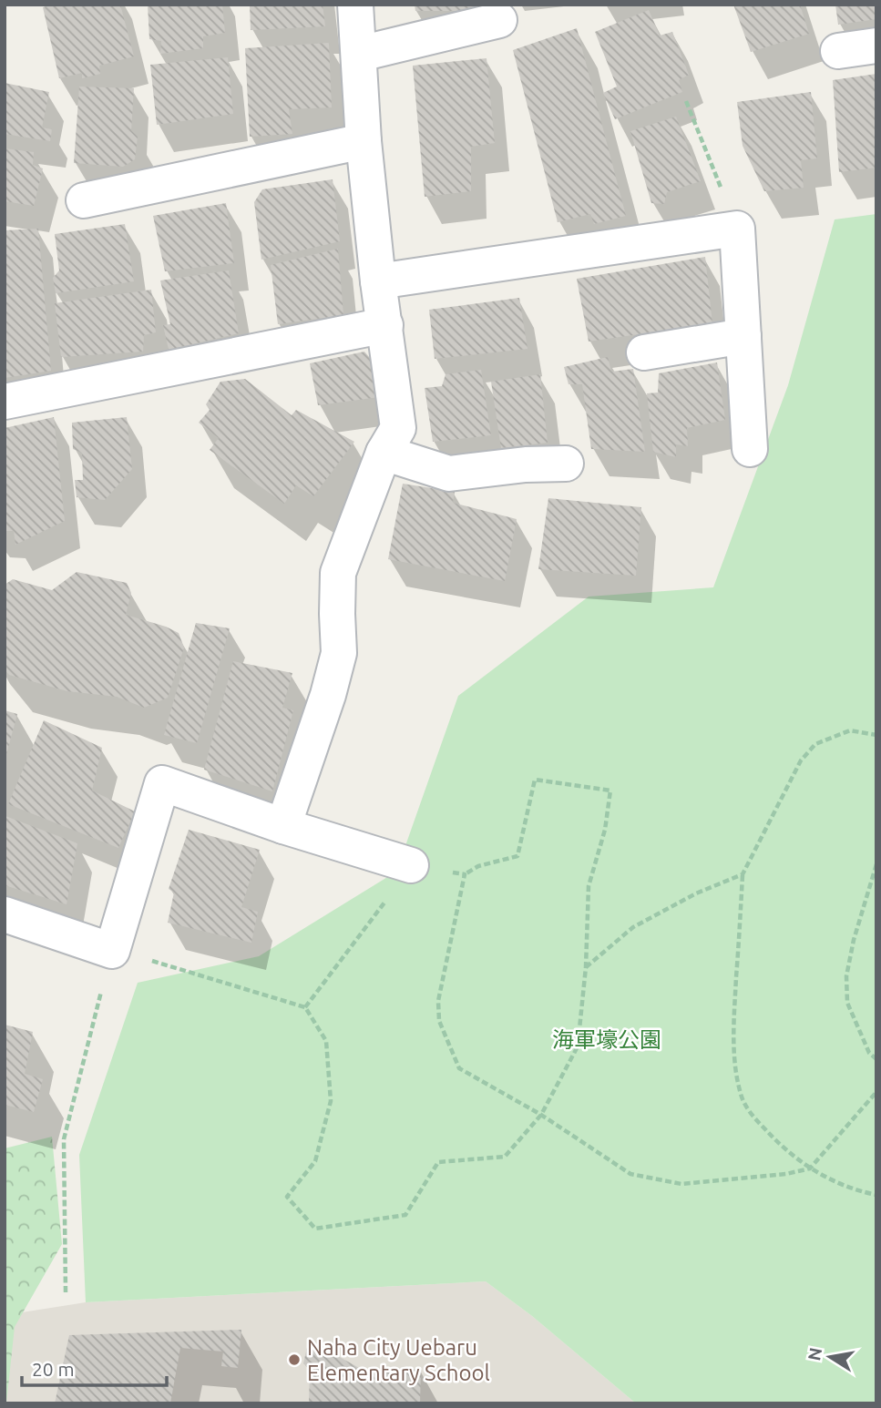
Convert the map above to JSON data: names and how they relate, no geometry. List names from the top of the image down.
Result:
{
  "parks": ["海軍壕公園"],
  "places": ["Naha City Uebaru Elementary School"],
  "scale_bar": "20 m",
  "north": "left"
}
